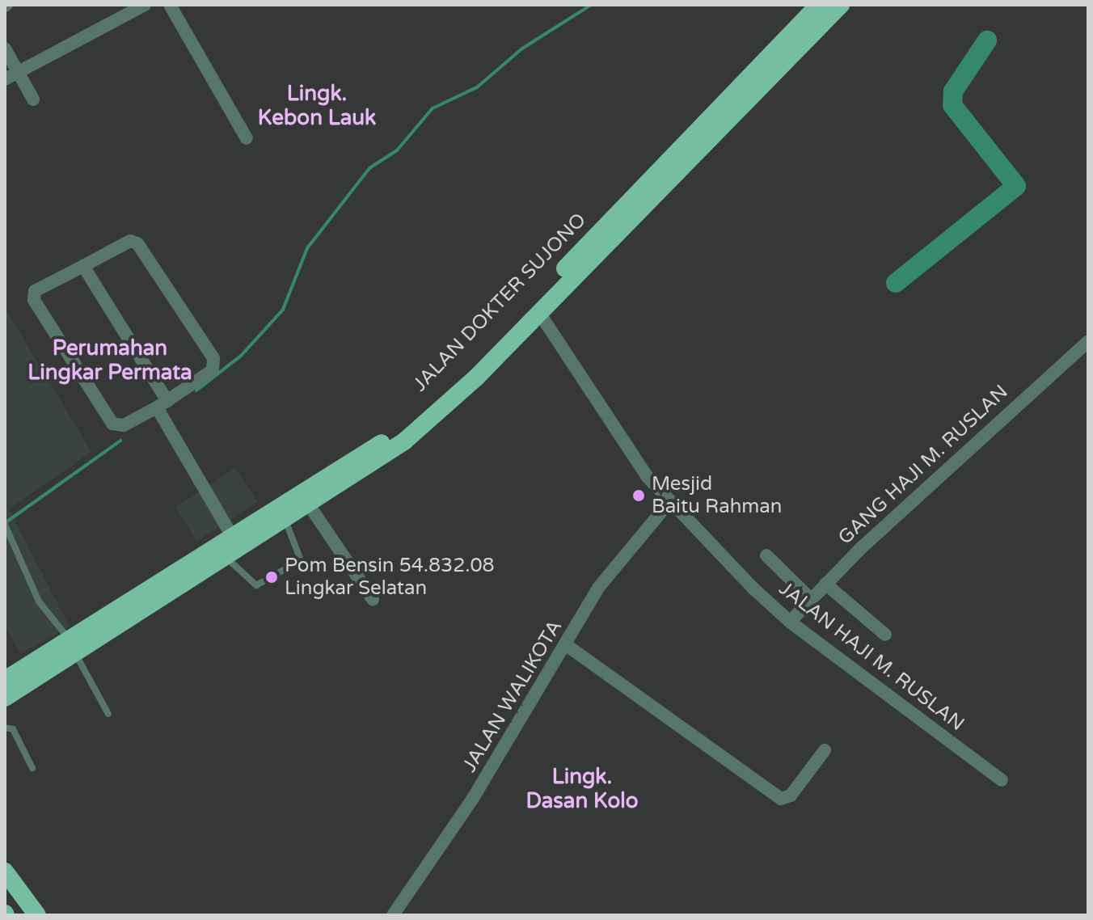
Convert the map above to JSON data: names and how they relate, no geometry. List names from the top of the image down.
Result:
{
  "streets": {
    "highway": ["JALAN DOKTER SUJONO"],
    "street": ["GANG HAJI M. RUSLAN", "JALAN HAJI M. RUSLAN", "JALAN WALIKOTA"]
  },
  "crossings": [
    ["GANG HAJI M. RUSLAN", "JALAN HAJI M. RUSLAN"],
    ["JALAN HAJI M. RUSLAN", "JALAN WALIKOTA"]
  ],
  "districts": ["Lingk. Kebon Lauk", "Perumahan Lingkar Permata", "Lingk. Dasan Kolo"],
  "places": ["Mesjid Baitu Rahman", "Pom Bensin 54.832.08 Lingkar Selatan"]
}
